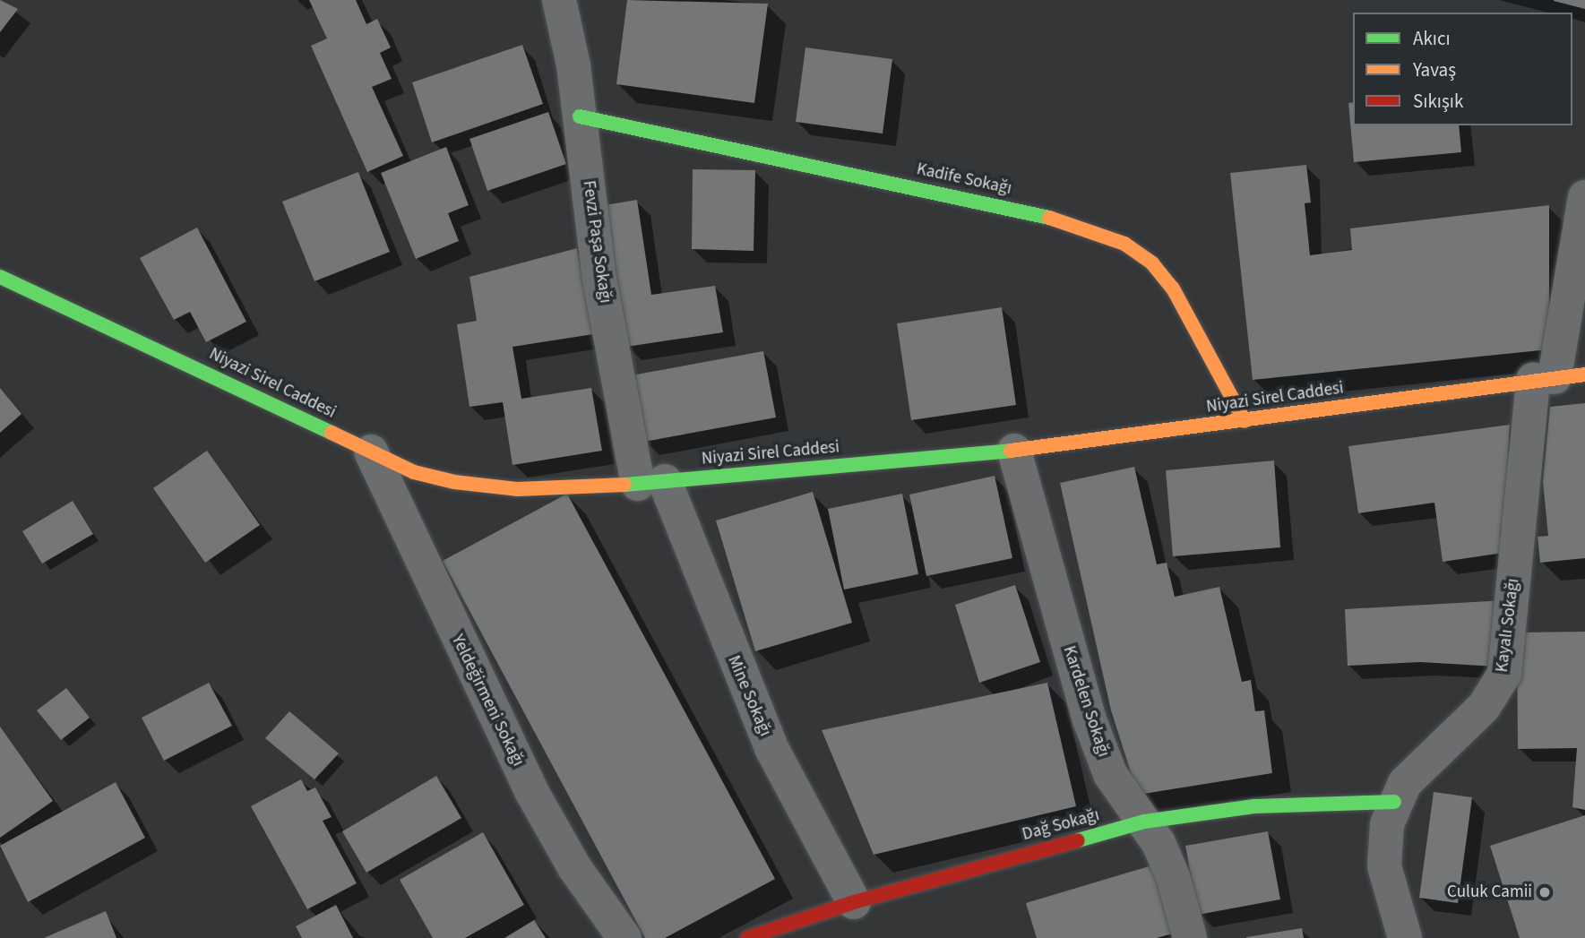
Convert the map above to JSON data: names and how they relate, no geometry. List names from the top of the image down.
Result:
{
  "streets": {
    "street": [
      "Kadife Sokağı",
      "Fevzi Paşa Sokağı",
      "Niyazi Sirel Caddesi",
      "Kayalı Sokağı",
      "Mine Sokağı",
      "Yeldeğirmeni Sokağı",
      "Kardelen Sokağı",
      "Dağ Sokağı"
    ]
  },
  "crossings": [
    ["Kadife Sokağı", "Fevzi Paşa Sokağı"],
    ["Kadife Sokağı", "Niyazi Sirel Caddesi"],
    ["Fevzi Paşa Sokağı", "Niyazi Sirel Caddesi"],
    ["Fevzi Paşa Sokağı", "Mine Sokağı"],
    ["Niyazi Sirel Caddesi", "Kayalı Sokağı"],
    ["Niyazi Sirel Caddesi", "Mine Sokağı"],
    ["Niyazi Sirel Caddesi", "Yeldeğirmeni Sokağı"],
    ["Niyazi Sirel Caddesi", "Kardelen Sokağı"],
    ["Kayalı Sokağı", "Dağ Sokağı"],
    ["Mine Sokağı", "Dağ Sokağı"],
    ["Kardelen Sokağı", "Dağ Sokağı"]
  ],
  "places": ["Culuk Camii"],
  "legend": ["Akıcı", "Yavaş", "Sıkışık"]
}
